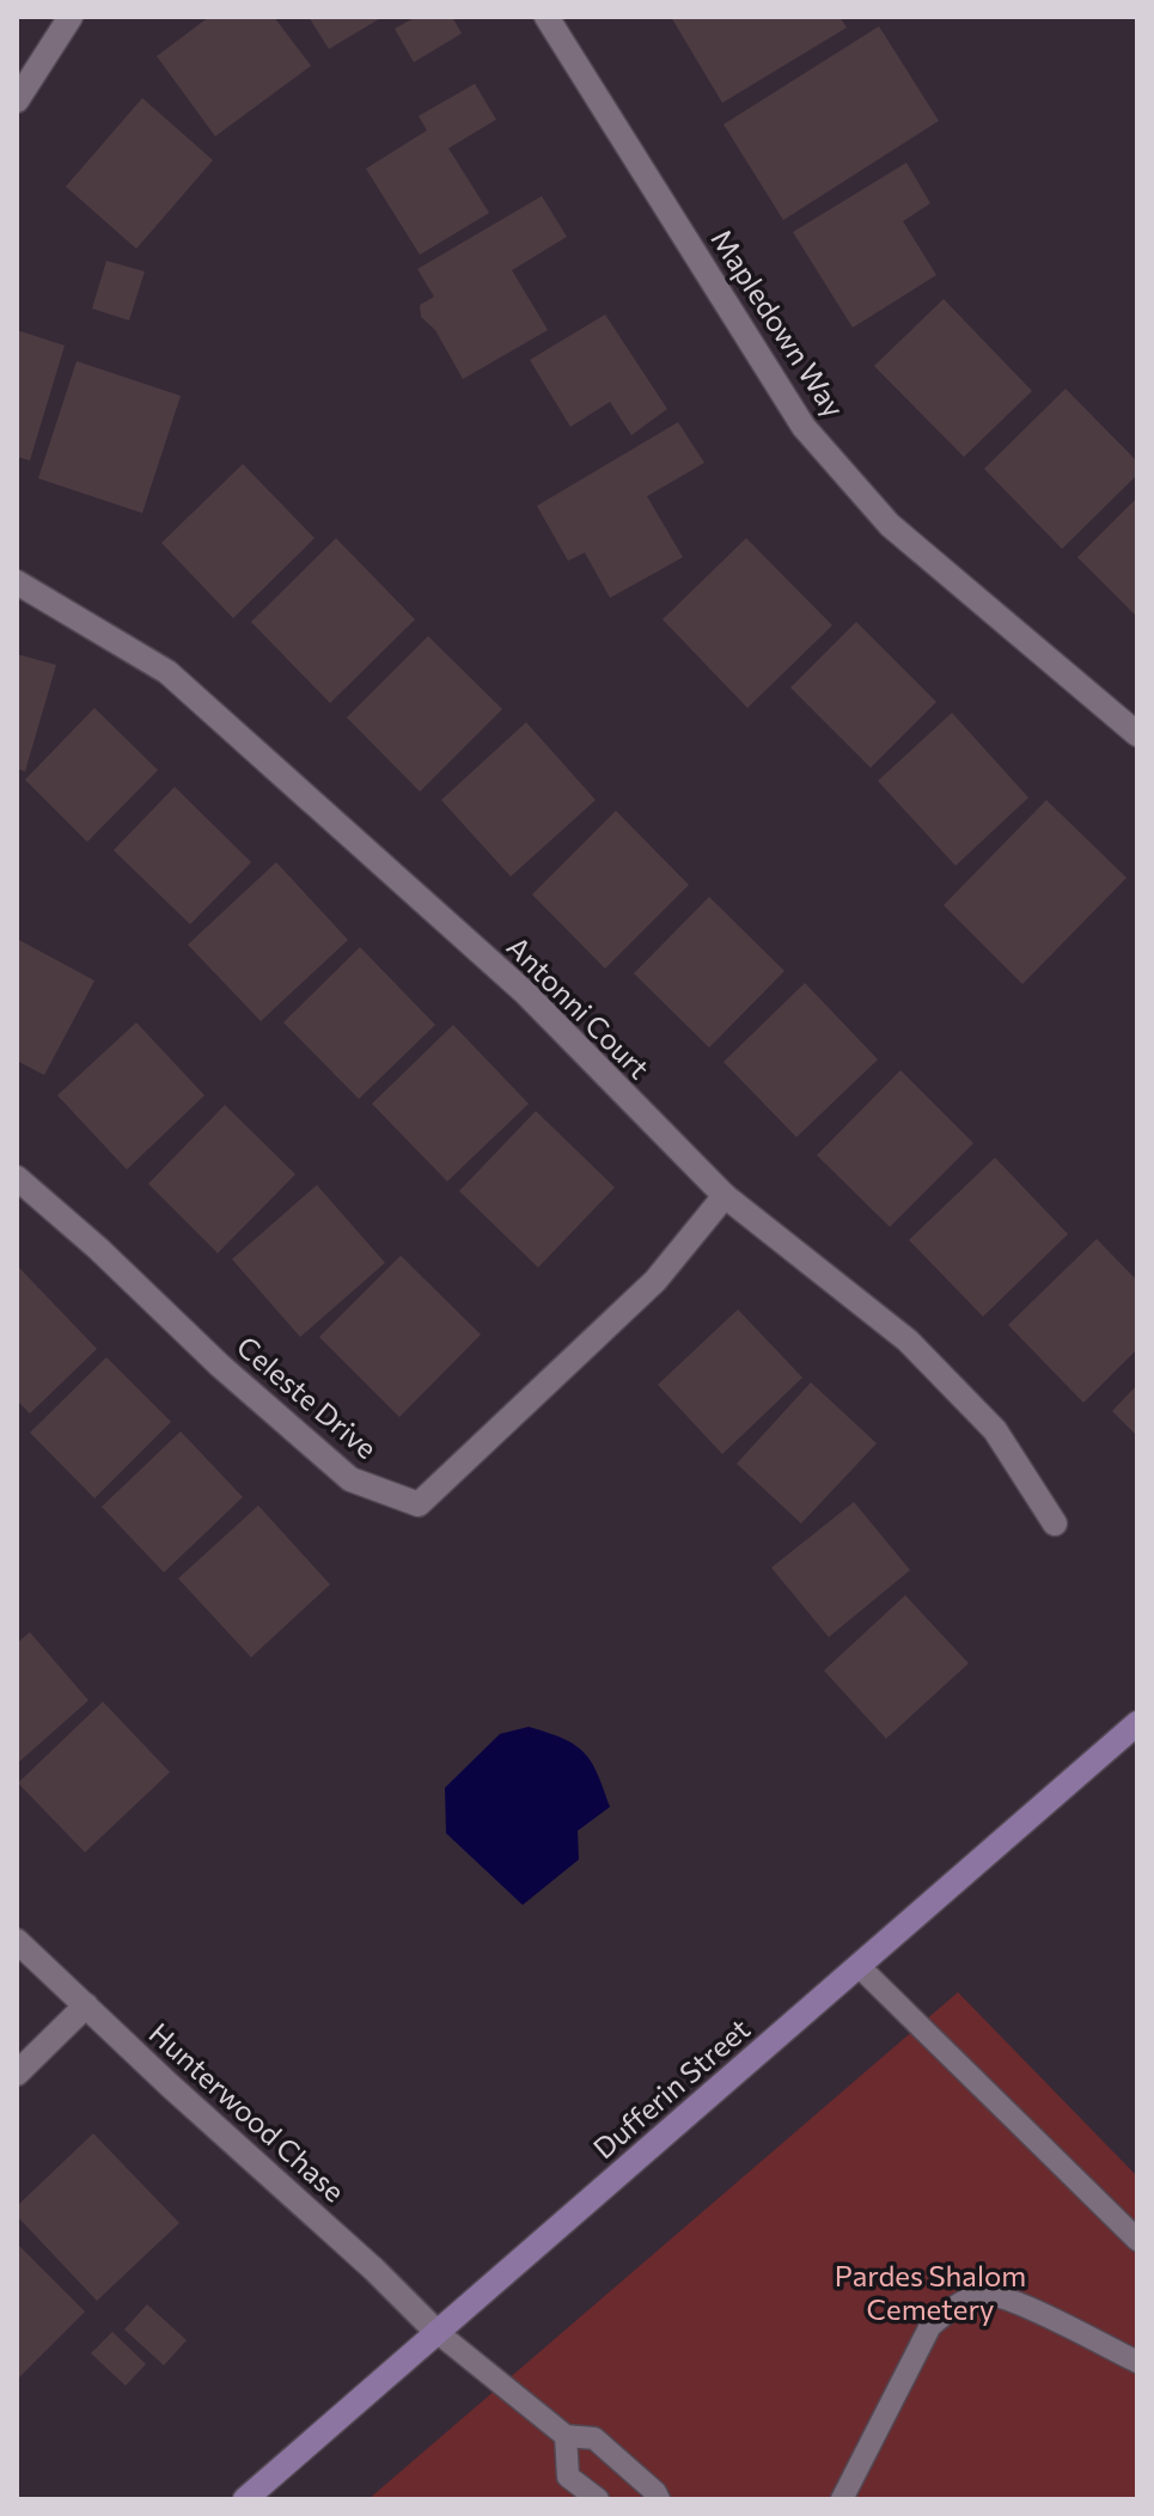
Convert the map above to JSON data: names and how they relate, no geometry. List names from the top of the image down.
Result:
{
  "streets": {
    "main road": ["Dufferin Street"],
    "street": [
      "Mapledown Way",
      "Antonni Court",
      "Celeste Drive",
      "Hunterwood Chase"
    ]
  },
  "crossings": [
    ["Antonni Court", "Celeste Drive"],
    ["Dufferin Street", "Hunterwood Chase"]
  ],
  "parks": ["Pardes Shalom Cemetery"]
}
